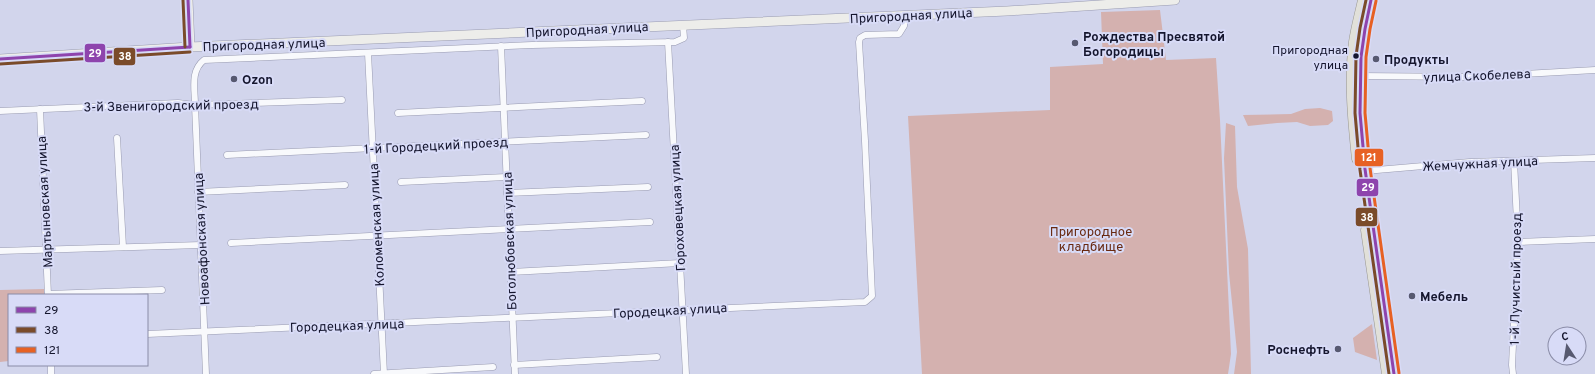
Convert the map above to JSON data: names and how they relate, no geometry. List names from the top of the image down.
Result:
{
  "streets": {
    "street": [
      "Пригородная улица",
      "улица Скобелева",
      "3-й Звенигородский проезд",
      "1-й Городецкий проезд",
      "Жемчужная улица",
      "Мартыновская улица",
      "Гороховецкая улица",
      "Коломенская улица",
      "Новоафонская улица",
      "Боголюбовская улица",
      "1-й Лучистый проезд",
      "Городецкая улица"
    ]
  },
  "crossings": [
    ["Пригородная улица", "Городецкая улица"],
    ["3-й Звенигородский проезд", "Мартыновская улица"],
    ["3-й Звенигородский проезд", "Новоафонская улица"],
    ["1-й Городецкий проезд", "Коломенская улица"],
    ["1-й Городецкий проезд", "Боголюбовская улица"],
    ["Жемчужная улица", "1-й Лучистый проезд"],
    ["Гороховецкая улица", "Новоафонская улица"],
    ["Гороховецкая улица", "Городецкая улица"],
    ["Коломенская улица", "Новоафонская улица"],
    ["Коломенская улица", "Городецкая улица"],
    ["Новоафонская улица", "Боголюбовская улица"],
    ["Новоафонская улица", "Городецкая улица"],
    ["Боголюбовская улица", "Городецкая улица"]
  ],
  "parks": ["Пригородное кладбище"],
  "places": [
    "Рождества Пресвятой Богородицы",
    "Пригородная улица",
    "Продукты",
    "Ozon",
    "Мебель",
    "Роснефть"
  ],
  "lines": ["transit line 29", "transit line 38", "transit line 121"],
  "legend": ["29", "38", "121"],
  "north": "top"
}
